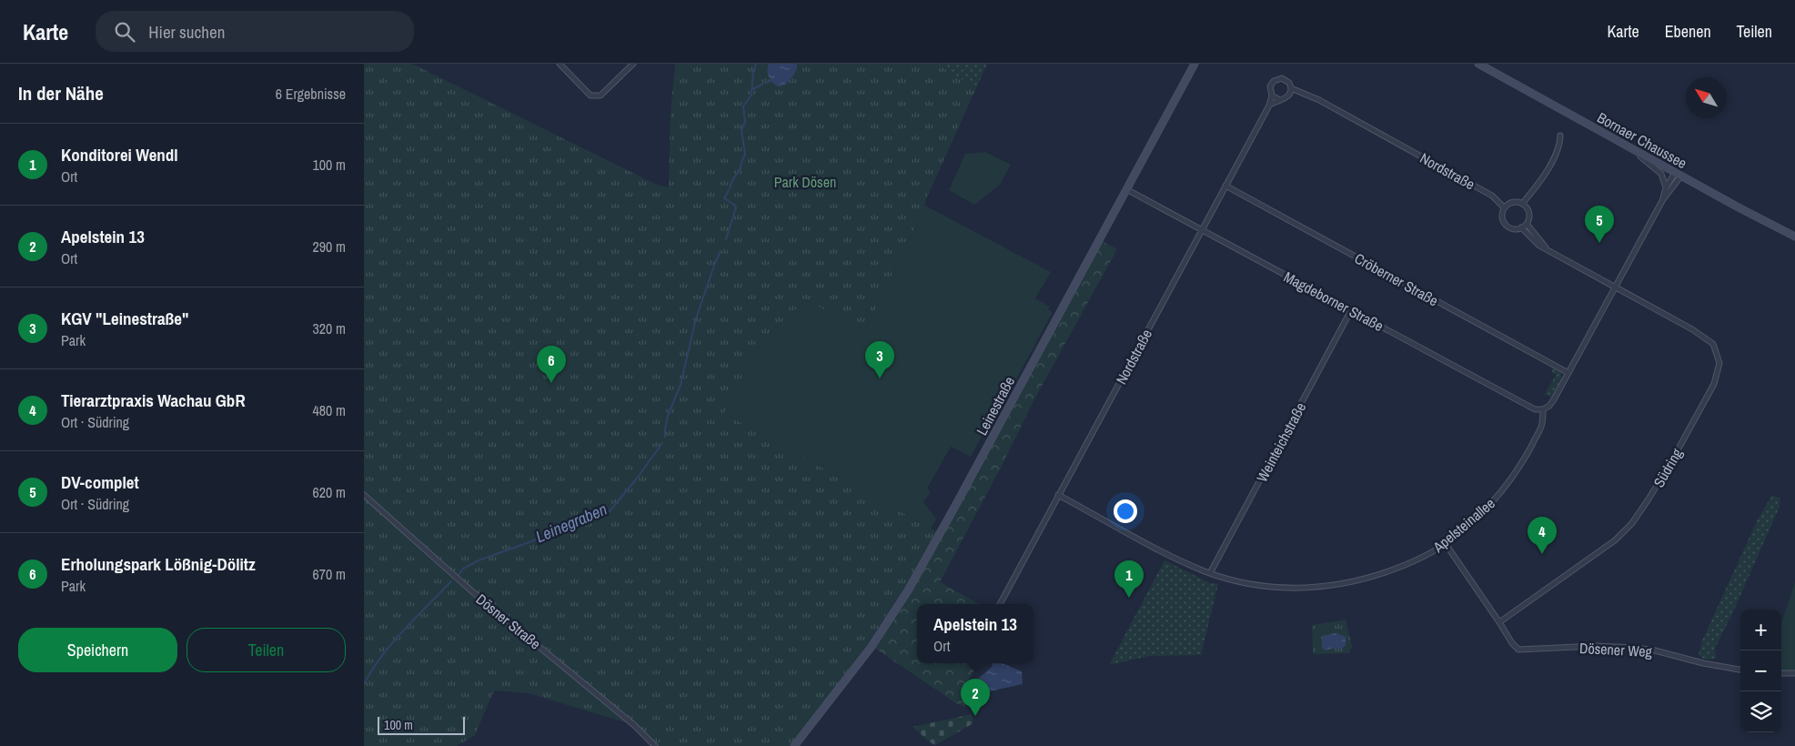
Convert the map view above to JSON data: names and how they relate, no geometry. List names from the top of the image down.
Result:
{
  "streets": {
    "main road": ["Bornaer Chaussee", "Leinestraße"],
    "street": [
      "Nordstraße",
      "Cröberner Straße",
      "Magdeborner Straße",
      "Weinteichstraße",
      "Südring",
      "Apelsteinallee",
      "Dösner Straße",
      "Dösener Weg"
    ]
  },
  "crossings": [
    ["Bornaer Chaussee", "Apelsteinallee"],
    ["Nordstraße", "Cröberner Straße"],
    ["Nordstraße", "Magdeborner Straße"],
    ["Nordstraße", "Südring"],
    ["Nordstraße", "Apelsteinallee"],
    ["Cröberner Straße", "Apelsteinallee"],
    ["Magdeborner Straße", "Leinestraße"],
    ["Magdeborner Straße", "Weinteichstraße"],
    ["Magdeborner Straße", "Apelsteinallee"],
    ["Weinteichstraße", "Apelsteinallee"],
    ["Südring", "Apelsteinallee"],
    ["Südring", "Dösener Weg"]
  ],
  "water": ["Leinegraben"],
  "parks": ["Park Dösen"],
  "scale_bar": "100 m",
  "north": "top left",
  "page": {
    "header": "Karte",
    "search": "Hier suchen",
    "nav": ["Karte", "Ebenen", "Teilen"],
    "heading": ["In der Nähe", "6 Ergebnisse"],
    "list": [
      {
        "mark": "1",
        "name": "Konditorei Wendl",
        "note": "Ort",
        "value": "100 m"
      },
      {
        "mark": "2",
        "name": "Apelstein 13",
        "note": "Ort",
        "value": "290 m"
      },
      {
        "mark": "3",
        "name": "KGV \"Leinestraße\"",
        "note": "Park",
        "value": "320 m"
      },
      {
        "mark": "4",
        "name": "Tierarztpraxis Wachau GbR",
        "note": "Ort · Südring",
        "value": "480 m"
      },
      {
        "mark": "5",
        "name": "DV-complet",
        "note": "Ort · Südring",
        "value": "620 m"
      },
      {
        "mark": "6",
        "name": "Erholungspark Lößnig-Dölitz",
        "note": "Park",
        "value": "670 m"
      }
    ],
    "pins": [
      "5",
      "3",
      "6",
      "4",
      "1",
      "2"
    ],
    "popup": ["Apelstein 13", "Ort"],
    "map_buttons": ["+", "−"],
    "buttons": ["Speichern", "Teilen"],
    "scale": "100 m"
  }
}
